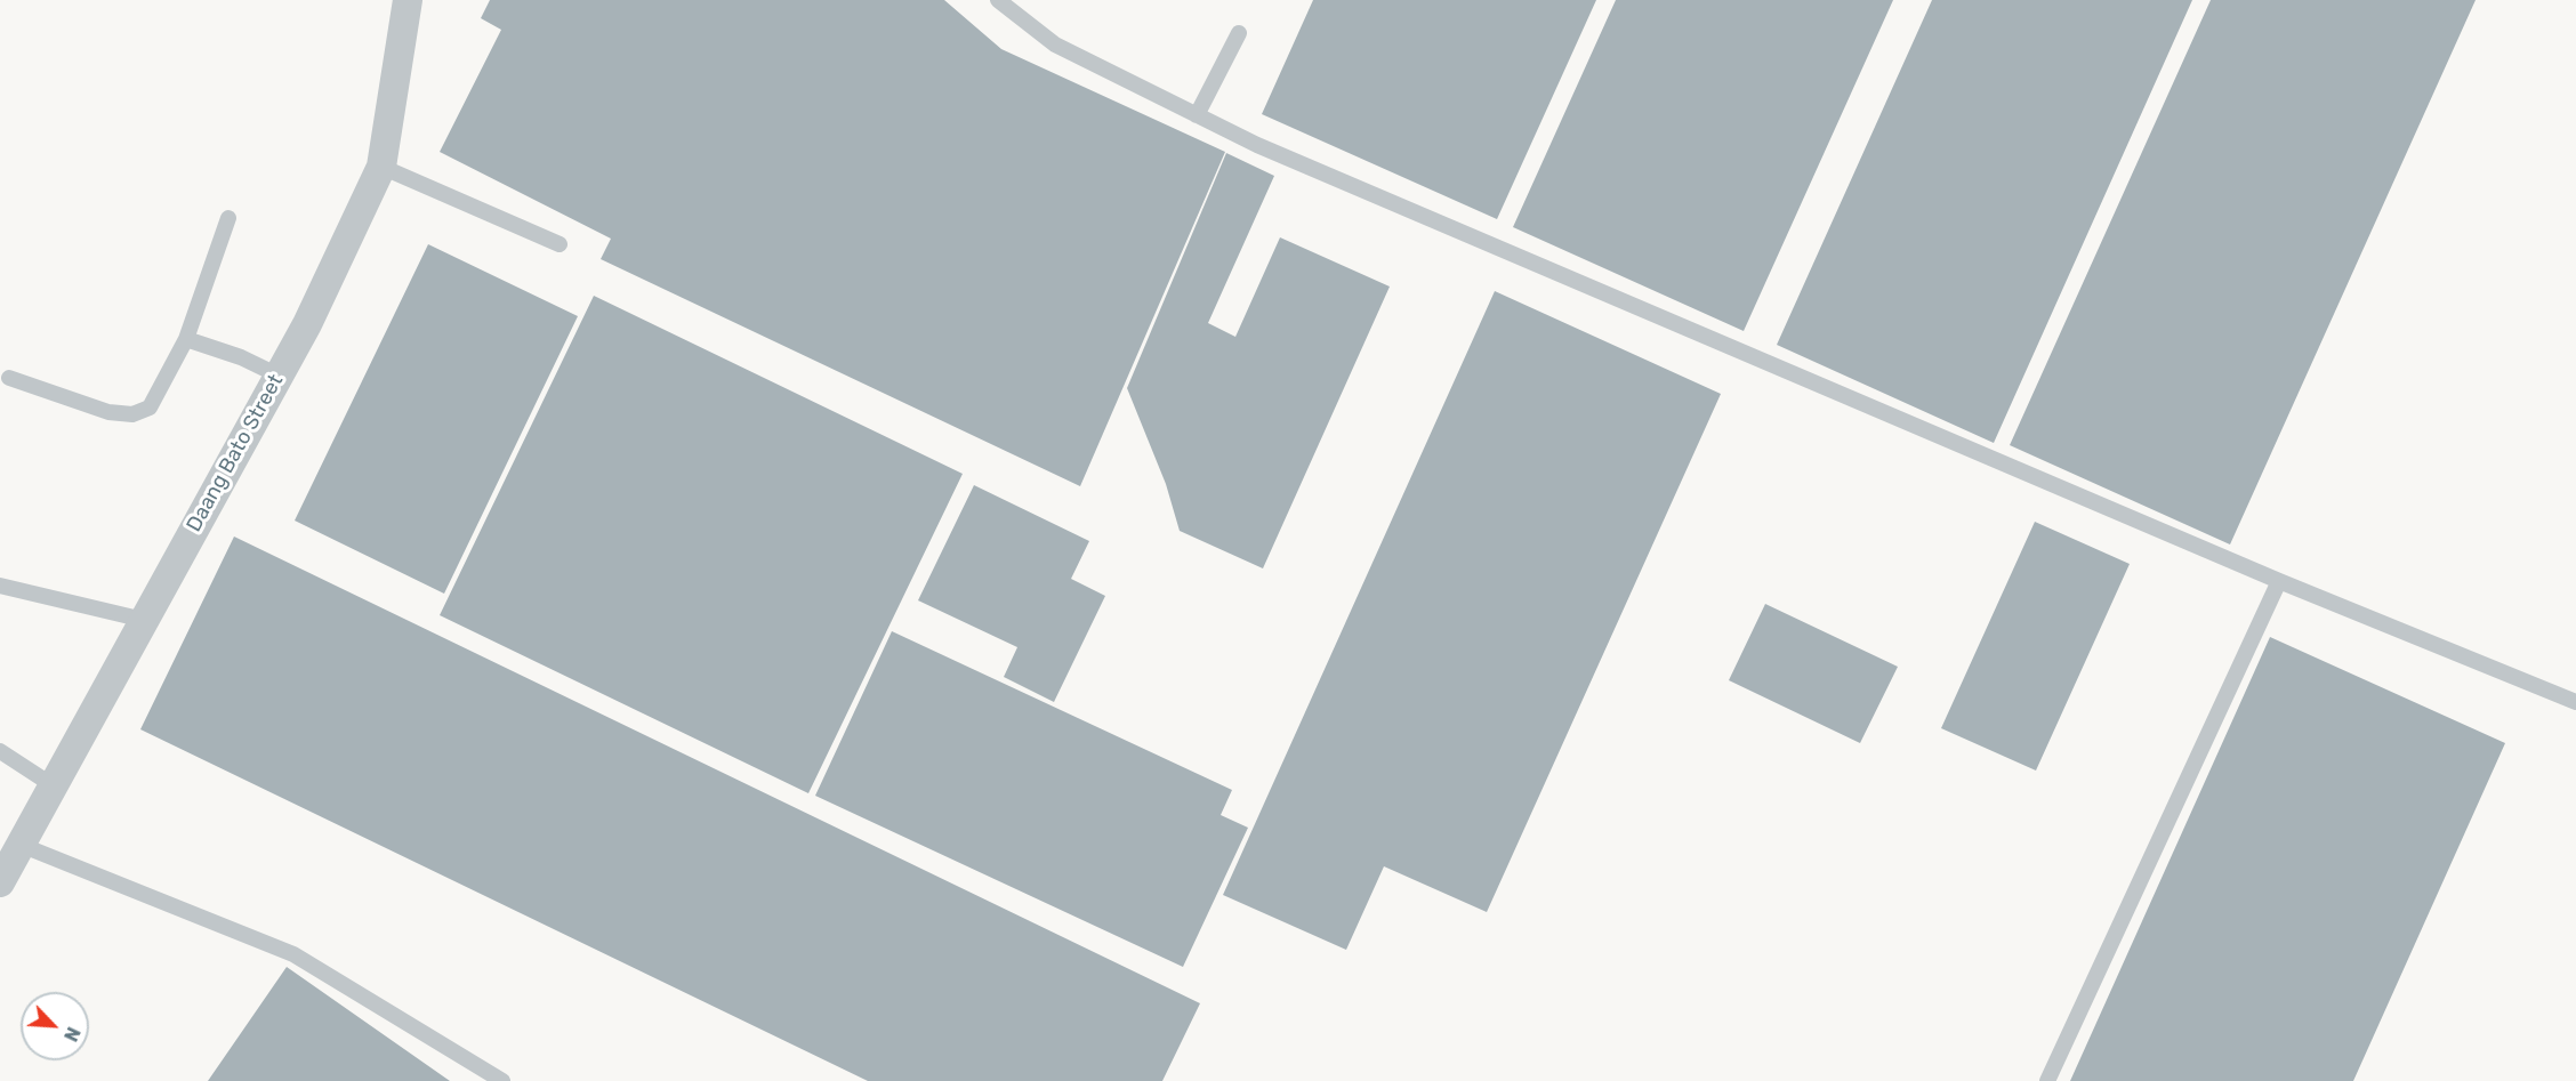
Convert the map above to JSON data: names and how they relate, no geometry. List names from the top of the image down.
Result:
{
  "streets": {
    "street": ["Daang Bato Street"]
  },
  "north": "bottom right"
}
